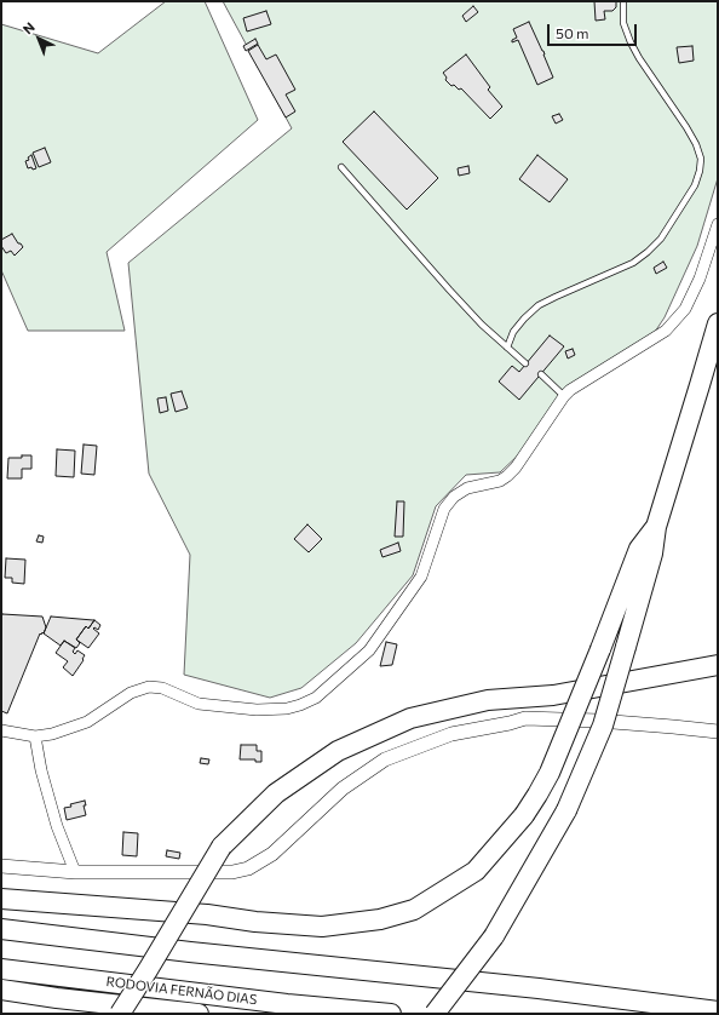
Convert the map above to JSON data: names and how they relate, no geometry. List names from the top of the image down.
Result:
{
  "streets": {
    "highway": ["RODOVIA FERNÃO DIAS"]
  },
  "scale_bar": "50 m",
  "north": "top left"
}
